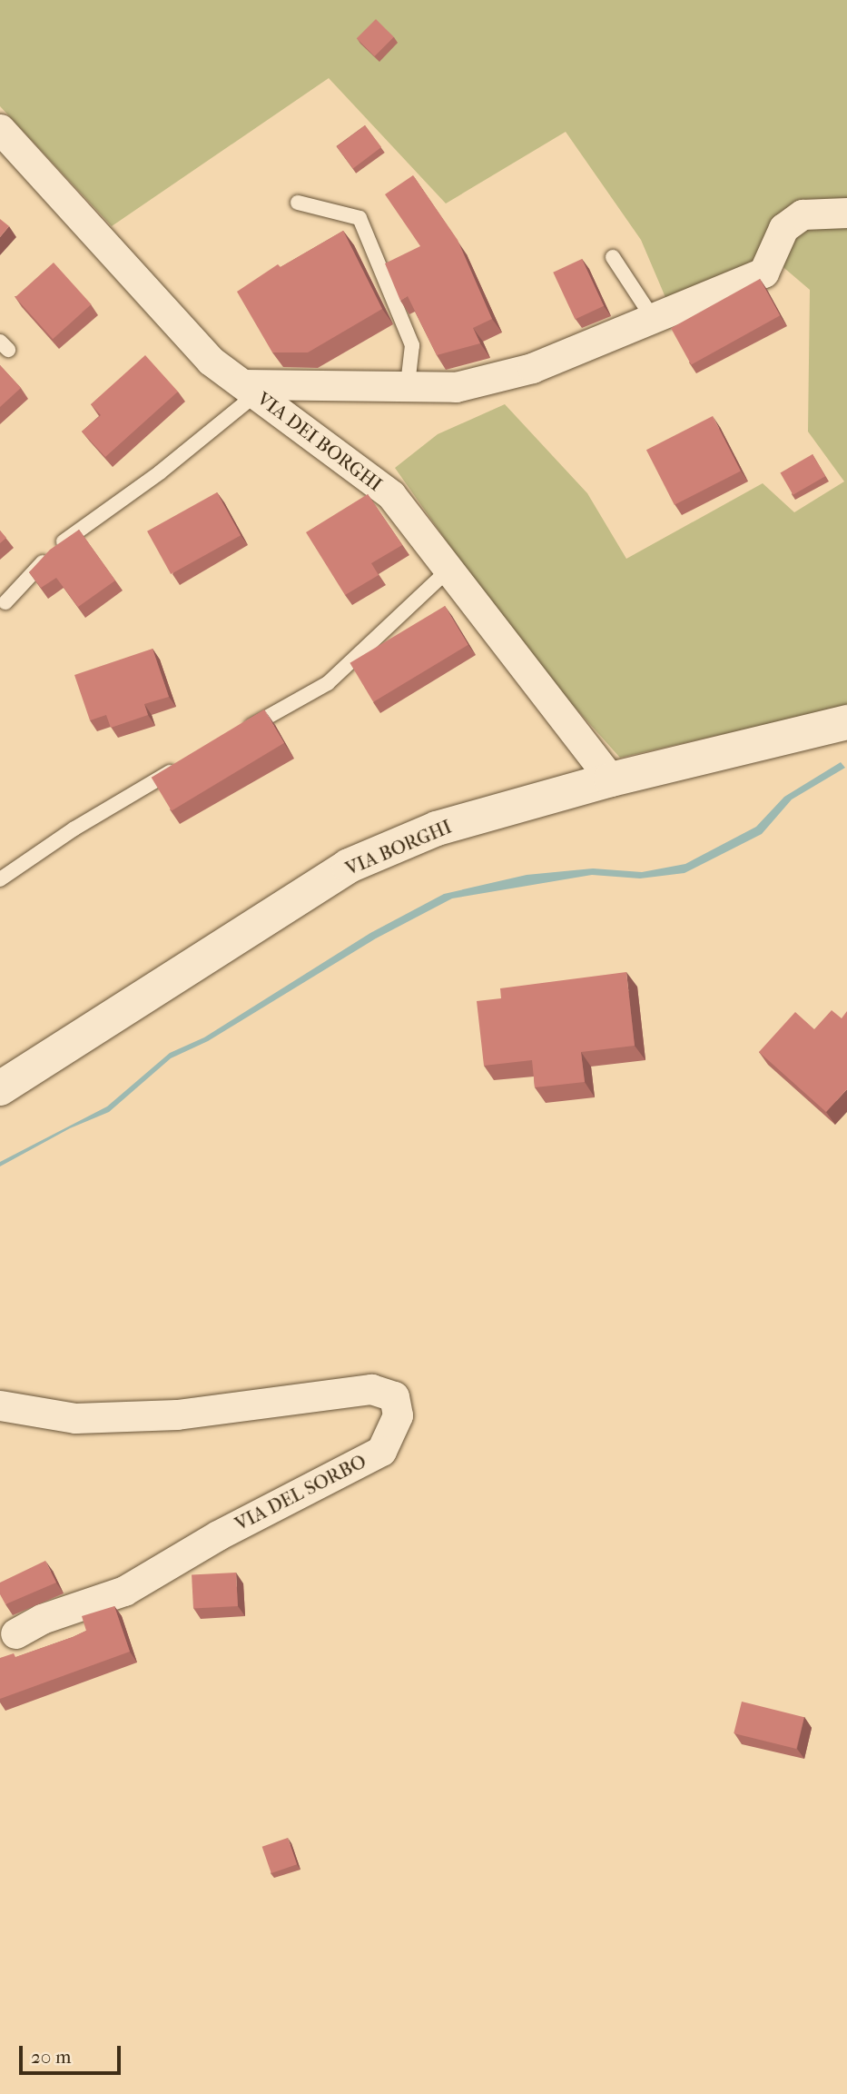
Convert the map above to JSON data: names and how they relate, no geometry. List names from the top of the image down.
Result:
{
  "streets": {
    "main road": ["VIA BORGHI"],
    "street": ["VIA DEI BORGHI", "VIA DEL SORBO"]
  },
  "crossings": [
    ["VIA DEI BORGHI", "VIA BORGHI"]
  ],
  "scale_bar": "20 m"
}
